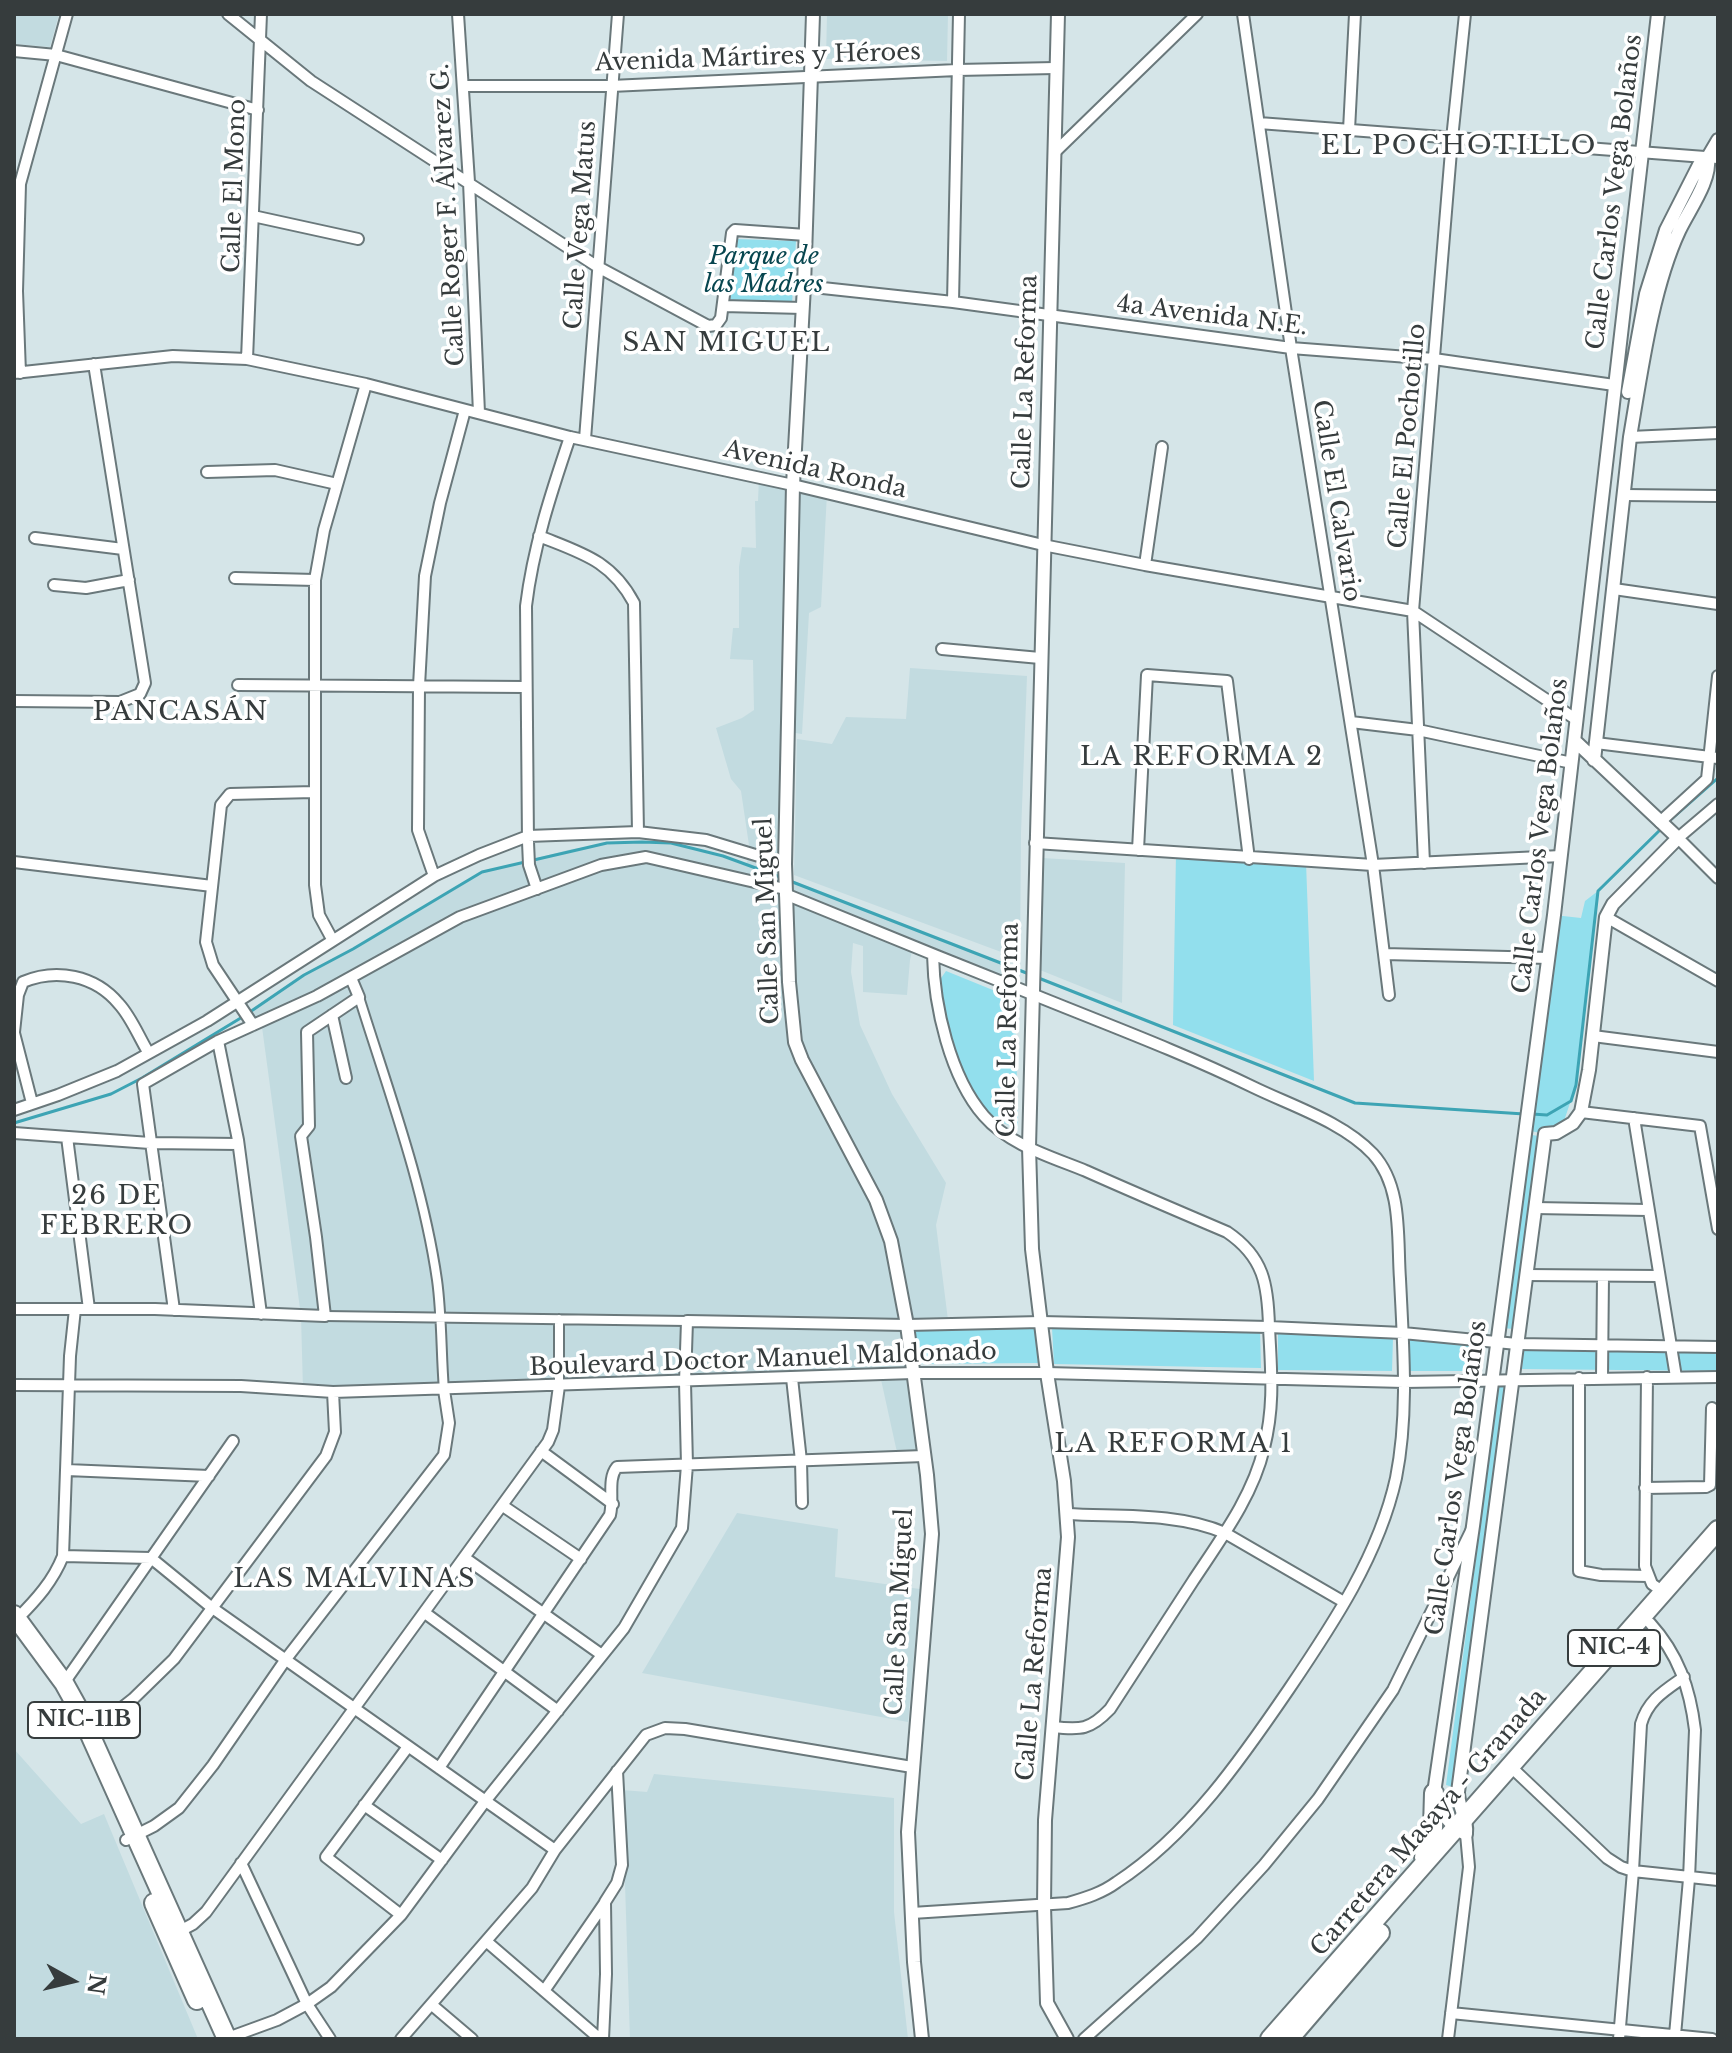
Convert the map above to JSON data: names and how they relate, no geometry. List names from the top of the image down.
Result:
{
  "streets": {
    "highway": ["NIC-4", "NIC-11B", "Carretera Masaya - Granada"],
    "street": [
      "Avenida Mártires y Héroes",
      "Calle El Mono",
      "Calle Carlos Vega Bolaños",
      "Calle Roger F. Álvarez G.",
      "Calle Vega Matus",
      "4a Avenida N.E.",
      "Calle La Reforma",
      "Calle El Pochotillo",
      "Avenida Ronda",
      "Calle El Calvario",
      "Calle San Miguel",
      "Boulevard Doctor Manuel Maldonado"
    ]
  },
  "crossings": [
    ["Avenida Mártires y Héroes", "Calle Roger F. Álvarez G."],
    ["Avenida Mártires y Héroes", "Calle Vega Matus"],
    ["Avenida Mártires y Héroes", "Calle La Reforma"],
    ["Avenida Mártires y Héroes", "Calle San Miguel"],
    ["Calle El Mono", "Avenida Ronda"],
    ["Calle Carlos Vega Bolaños", "4a Avenida N.E."],
    ["Calle Carlos Vega Bolaños", "Avenida Ronda"],
    ["Calle Carlos Vega Bolaños", "Boulevard Doctor Manuel Maldonado"],
    ["Calle Carlos Vega Bolaños", "Carretera Masaya - Granada"],
    ["Calle Roger F. Álvarez G.", "Avenida Ronda"],
    ["Calle Vega Matus", "Avenida Ronda"],
    ["4a Avenida N.E.", "Calle La Reforma"],
    ["4a Avenida N.E.", "Calle El Pochotillo"],
    ["4a Avenida N.E.", "Calle El Calvario"],
    ["4a Avenida N.E.", "Calle San Miguel"],
    ["Calle La Reforma", "Avenida Ronda"],
    ["Calle La Reforma", "Boulevard Doctor Manuel Maldonado"],
    ["Calle El Pochotillo", "Avenida Ronda"],
    ["Avenida Ronda", "Calle El Calvario"],
    ["Avenida Ronda", "Calle San Miguel"],
    ["Calle San Miguel", "Boulevard Doctor Manuel Maldonado"]
  ],
  "districts": [
    "EL POCHOTILLO",
    "SAN MIGUEL",
    "PANCASÁN",
    "LA REFORMA 2",
    "26 DE FEBRERO",
    "LA REFORMA 1",
    "LAS MALVINAS"
  ],
  "parks": ["Parque de las Madres"],
  "north": "right"
}
